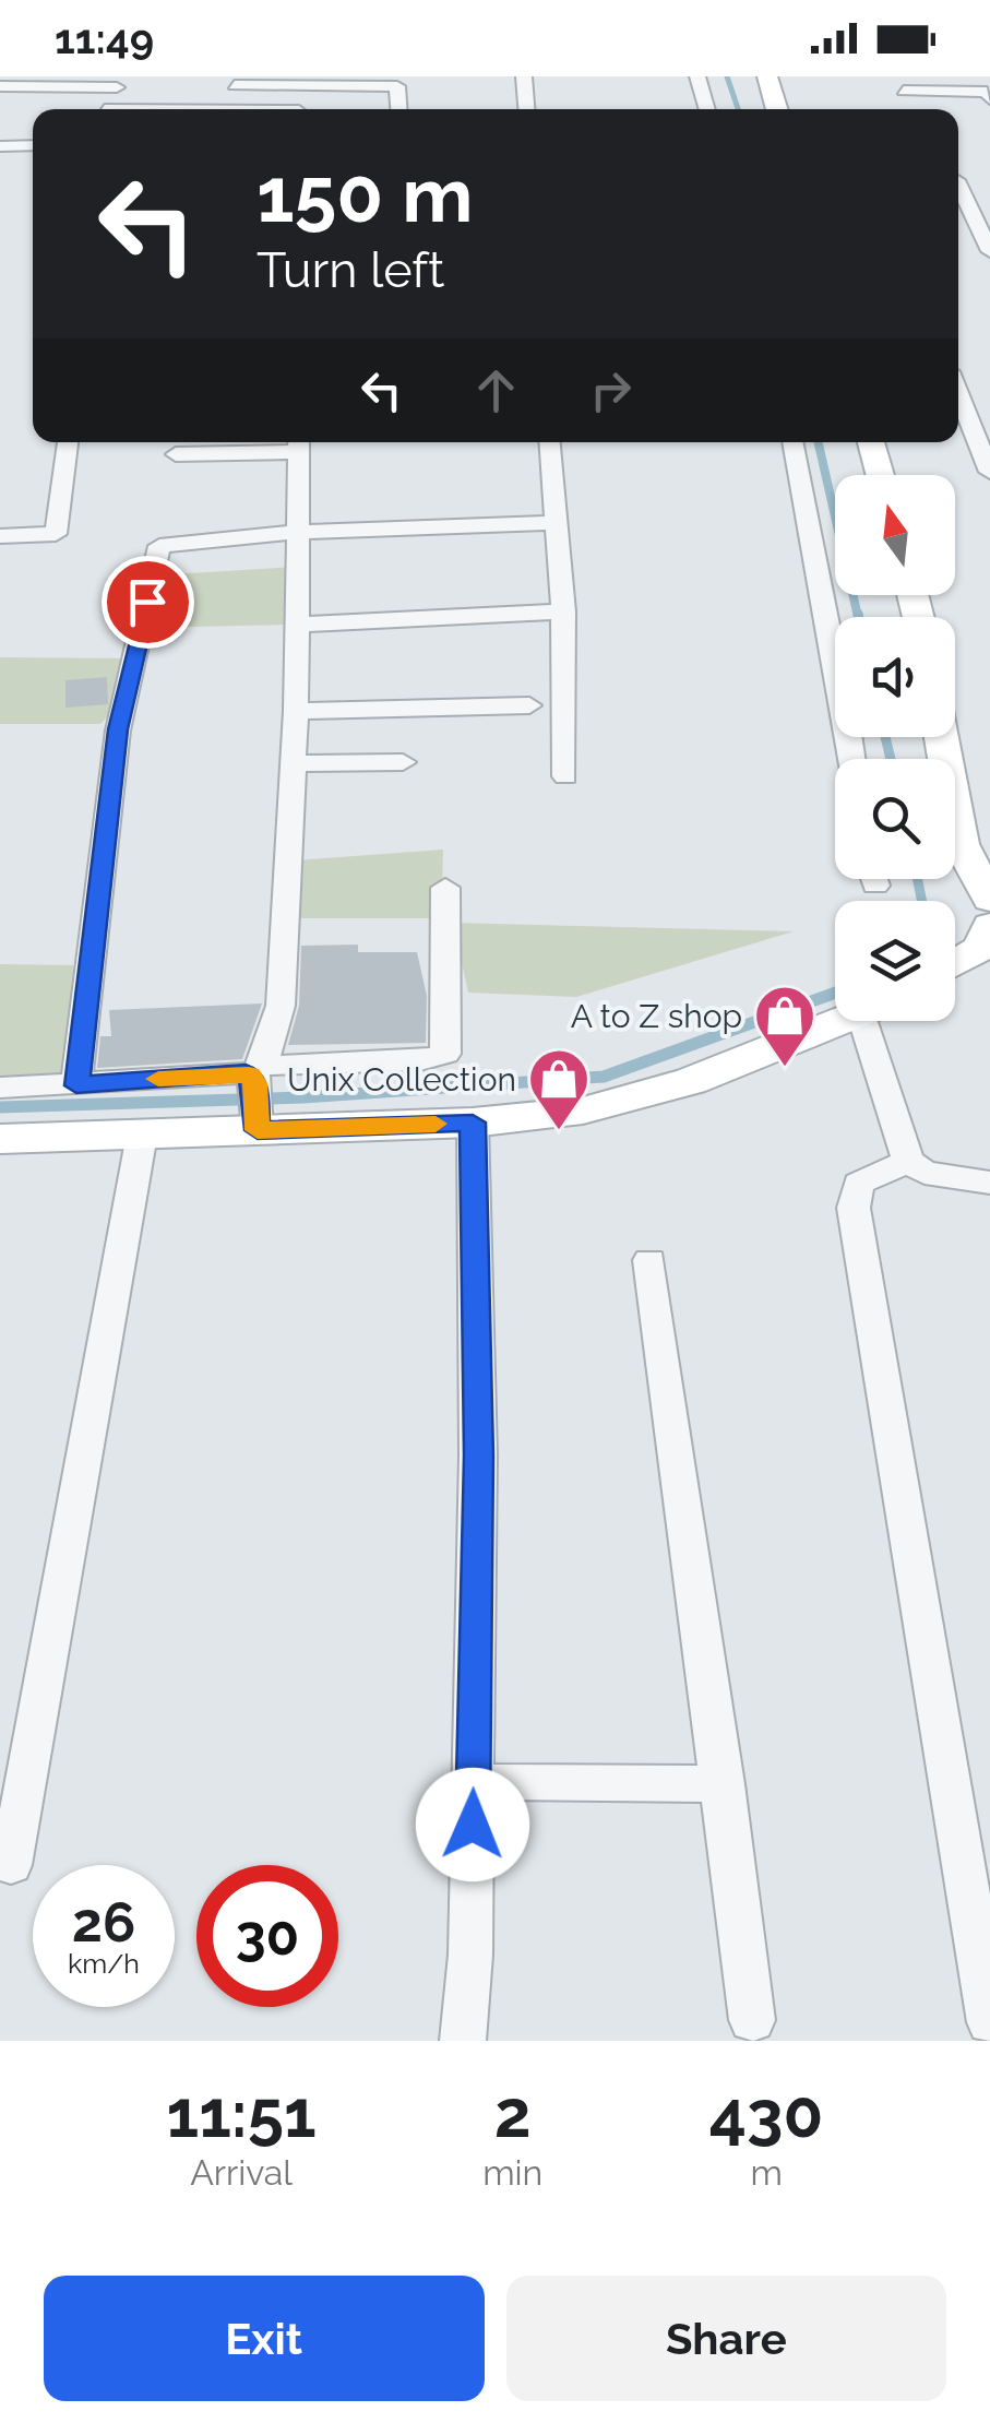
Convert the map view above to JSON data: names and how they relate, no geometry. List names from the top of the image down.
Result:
{
  "places": {
    "shop": ["A to Z shop", "Unix Collection"]
  },
  "north": "top",
  "page": {
    "status": "11:49",
    "turn": ["150 m", "Turn left"],
    "speed": "26 km/h",
    "limit": "30",
    "eta": [
      "11:51",
      "Arrival",
      "2",
      "min",
      "430",
      "m"
    ],
    "buttons": ["Exit", "Share"]
  }
}
